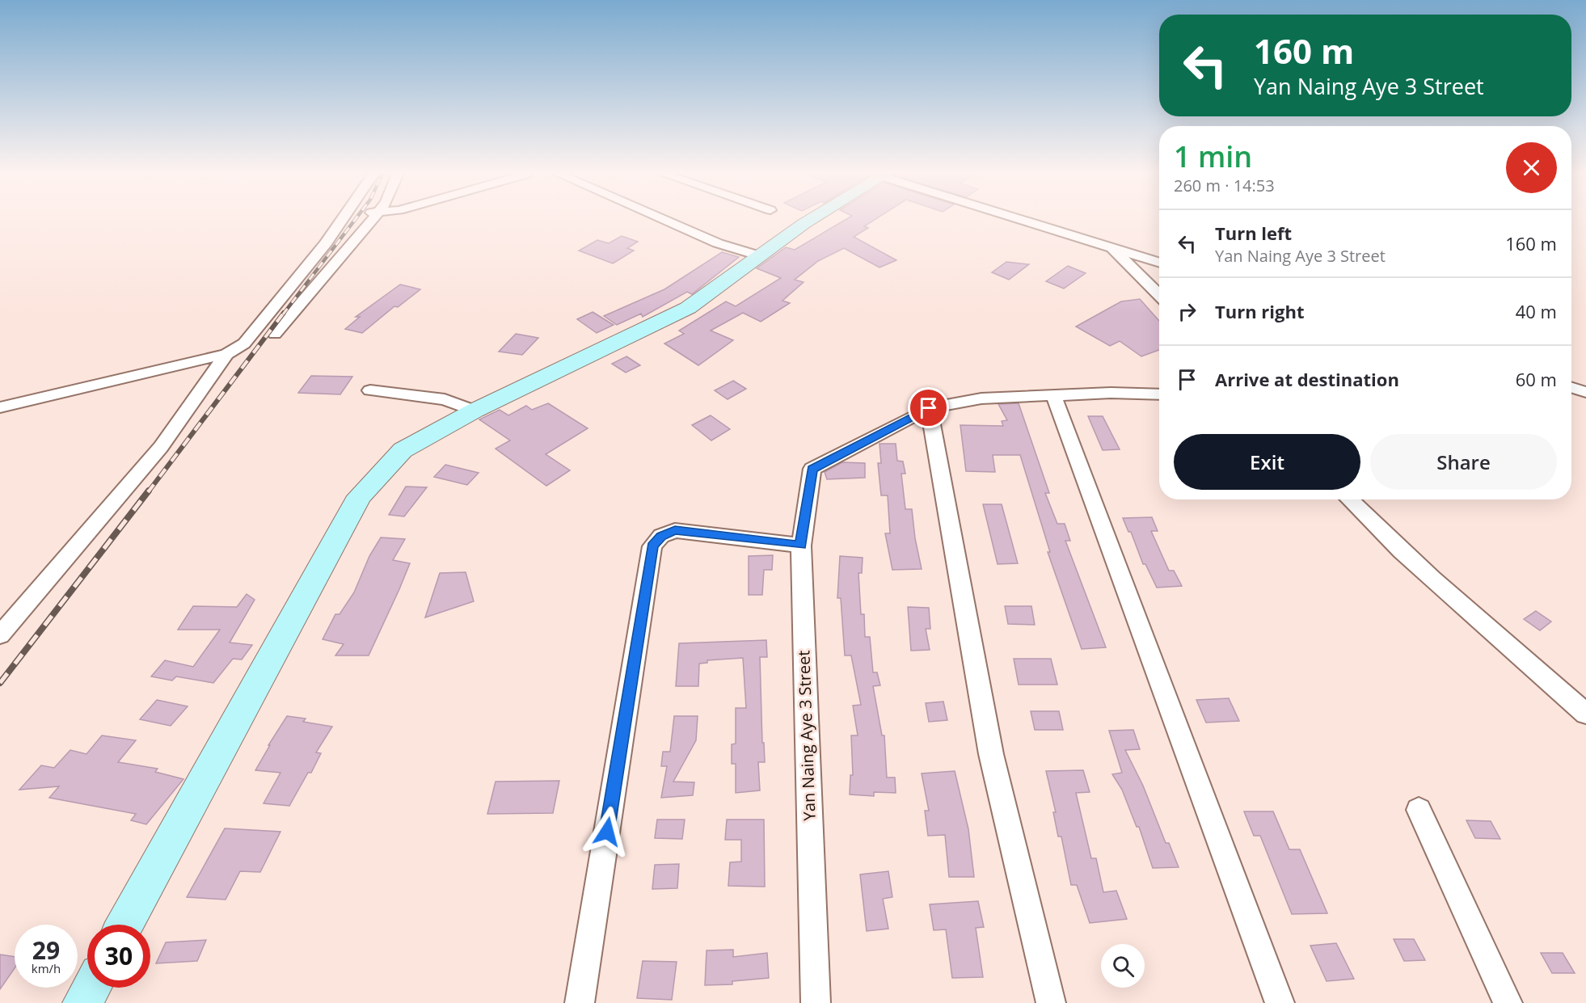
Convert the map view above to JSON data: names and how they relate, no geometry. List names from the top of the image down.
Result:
{
  "streets": {
    "street": ["Yan Naing Aye 3 Street"]
  },
  "page": {
    "turn": ["160 m", "Yan Naing Aye 3 Street"],
    "heading": ["1 min", "260 m · 14:53"],
    "list": [
      {
        "name": "Turn left",
        "note": "Yan Naing Aye 3 Street",
        "value": "160 m"
      },
      {
        "name": "Turn right",
        "value": "40 m"
      },
      {
        "name": "Arrive at destination",
        "value": "60 m"
      }
    ],
    "buttons": ["Exit", "Share"],
    "speed": "29 km/h",
    "limit": "30"
  }
}
